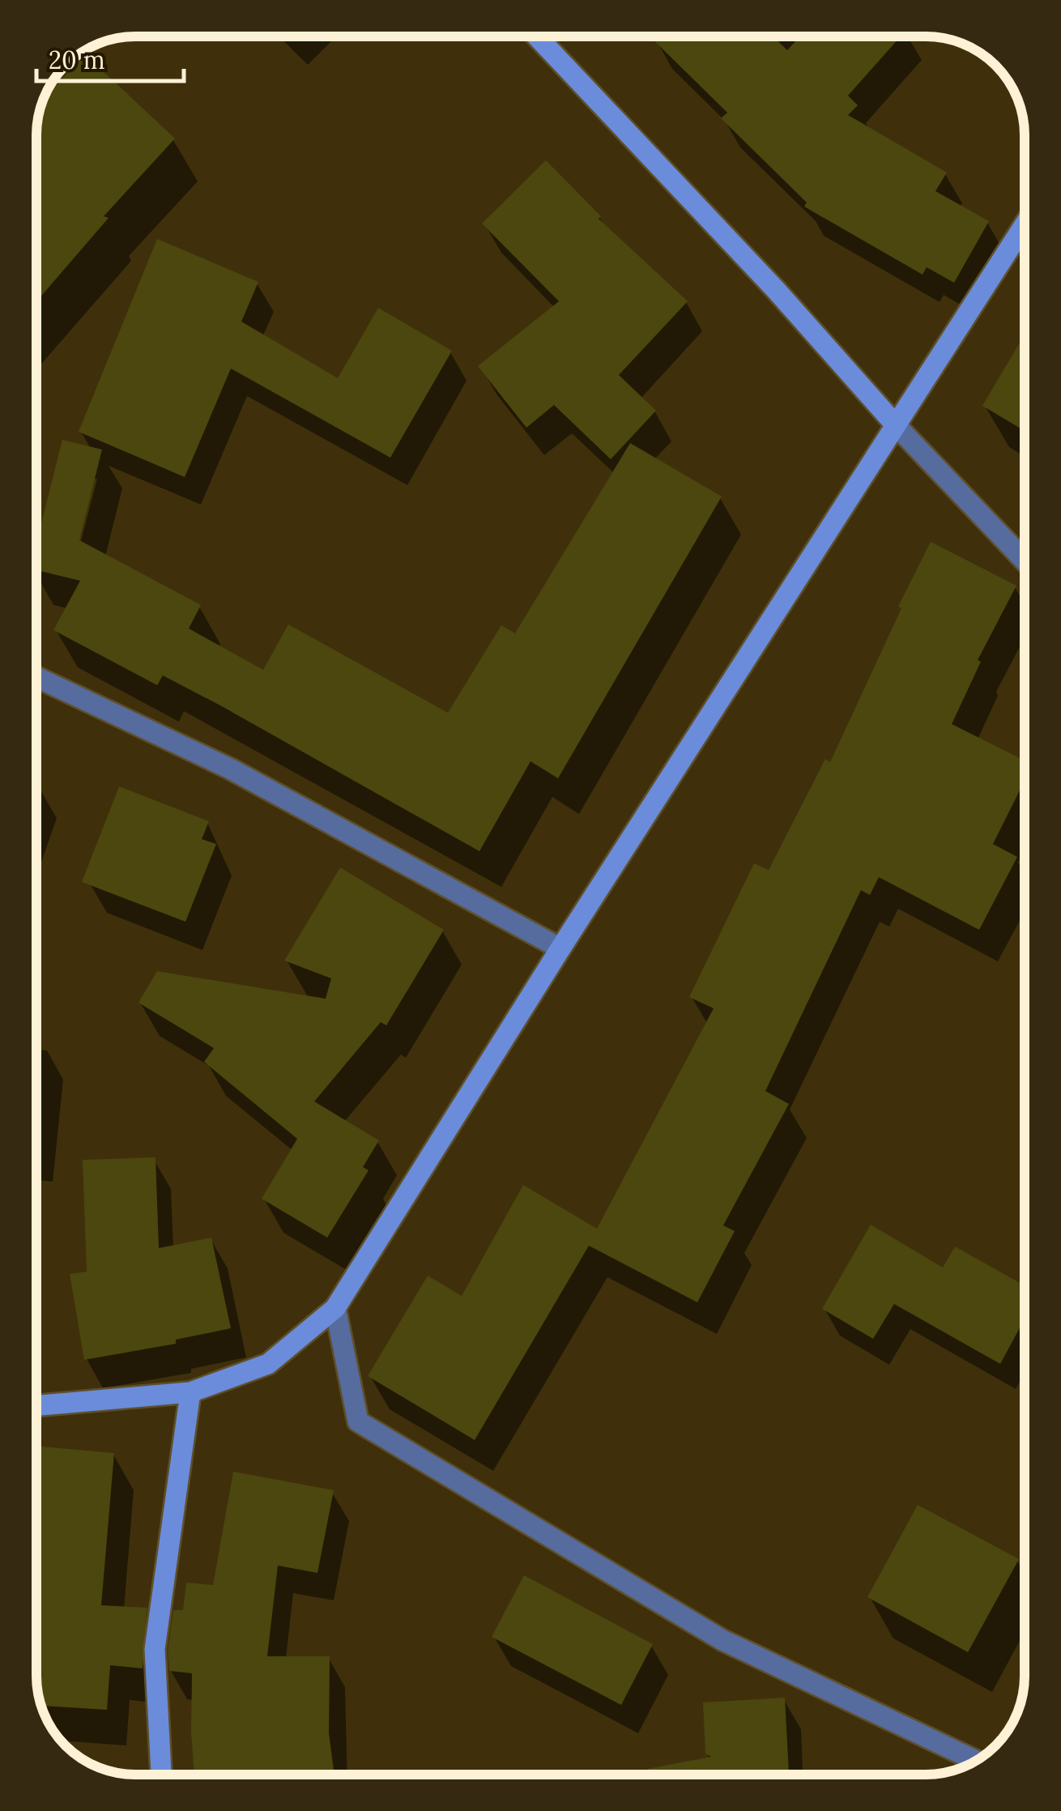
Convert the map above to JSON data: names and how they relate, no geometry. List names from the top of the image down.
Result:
{
  "scale_bar": "20 m"
}
